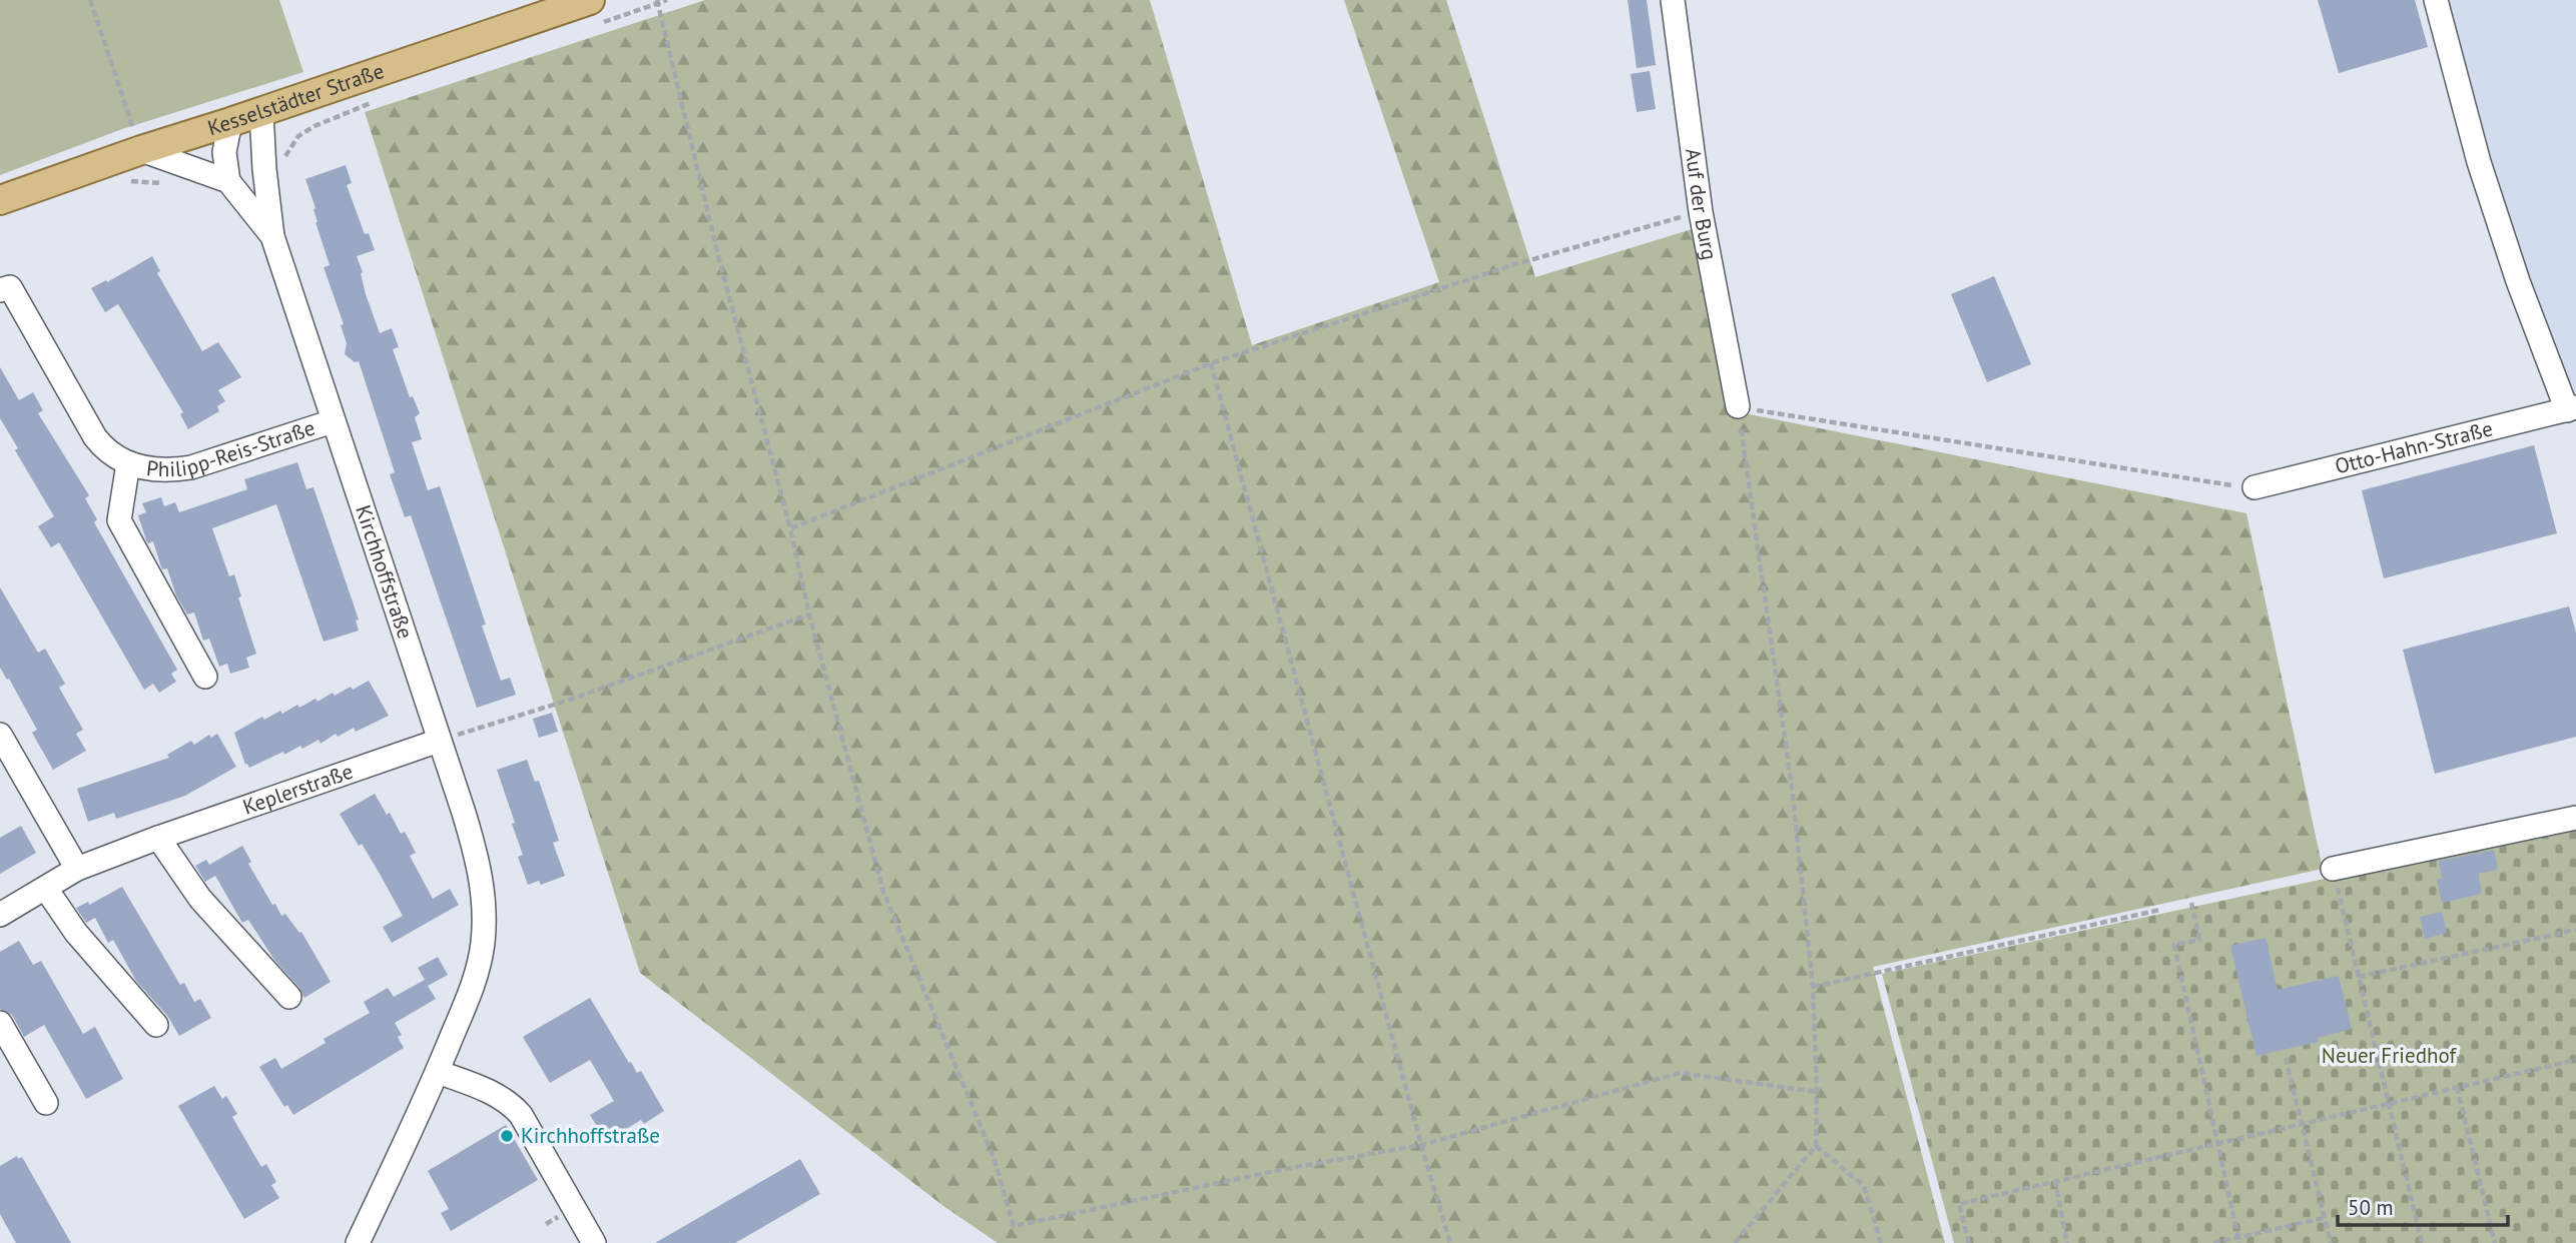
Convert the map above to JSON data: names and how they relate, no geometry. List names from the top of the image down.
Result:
{
  "streets": {
    "main road": ["Kesselstädter Straße"],
    "street": [
      "Auf der Burg",
      "Philipp-Reis-Straße",
      "Otto-Hahn-Straße",
      "Kirchhoffstraße",
      "Keplerstraße"
    ]
  },
  "crossings": [
    ["Kesselstädter Straße", "Kirchhoffstraße"],
    ["Philipp-Reis-Straße", "Kirchhoffstraße"],
    ["Kirchhoffstraße", "Keplerstraße"]
  ],
  "parks": ["Neuer Friedhof"],
  "places": ["Kirchhoffstraße"],
  "scale_bar": "50 m"
}
